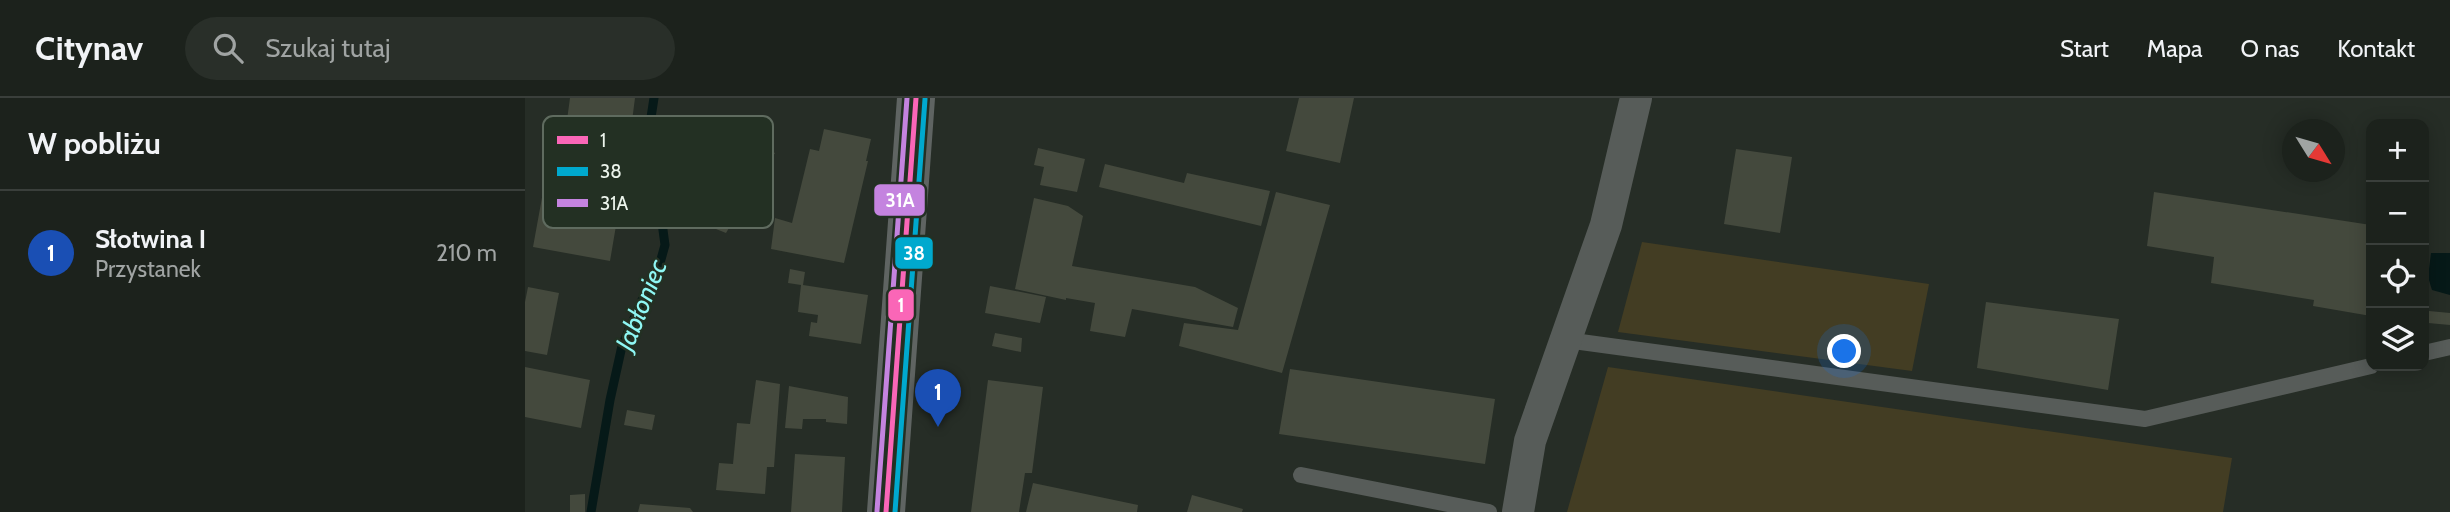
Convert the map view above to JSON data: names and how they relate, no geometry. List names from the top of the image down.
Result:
{
  "water": ["Jabłoniec"],
  "lines": ["transit line 1", "transit line 31A", "transit line 38"],
  "legend": ["1", "38", "31A"],
  "north": "bottom right",
  "page": {
    "header": "Citynav",
    "search": "Szukaj tutaj",
    "nav": [
      "Start",
      "Mapa",
      "O nas",
      "Kontakt"
    ],
    "heading": "W pobliżu",
    "map_buttons": ["+", "−"],
    "list": [
      {
        "mark": "1",
        "name": "Słotwina I",
        "note": "Przystanek",
        "value": "210 m"
      }
    ],
    "pins": "1"
  }
}
